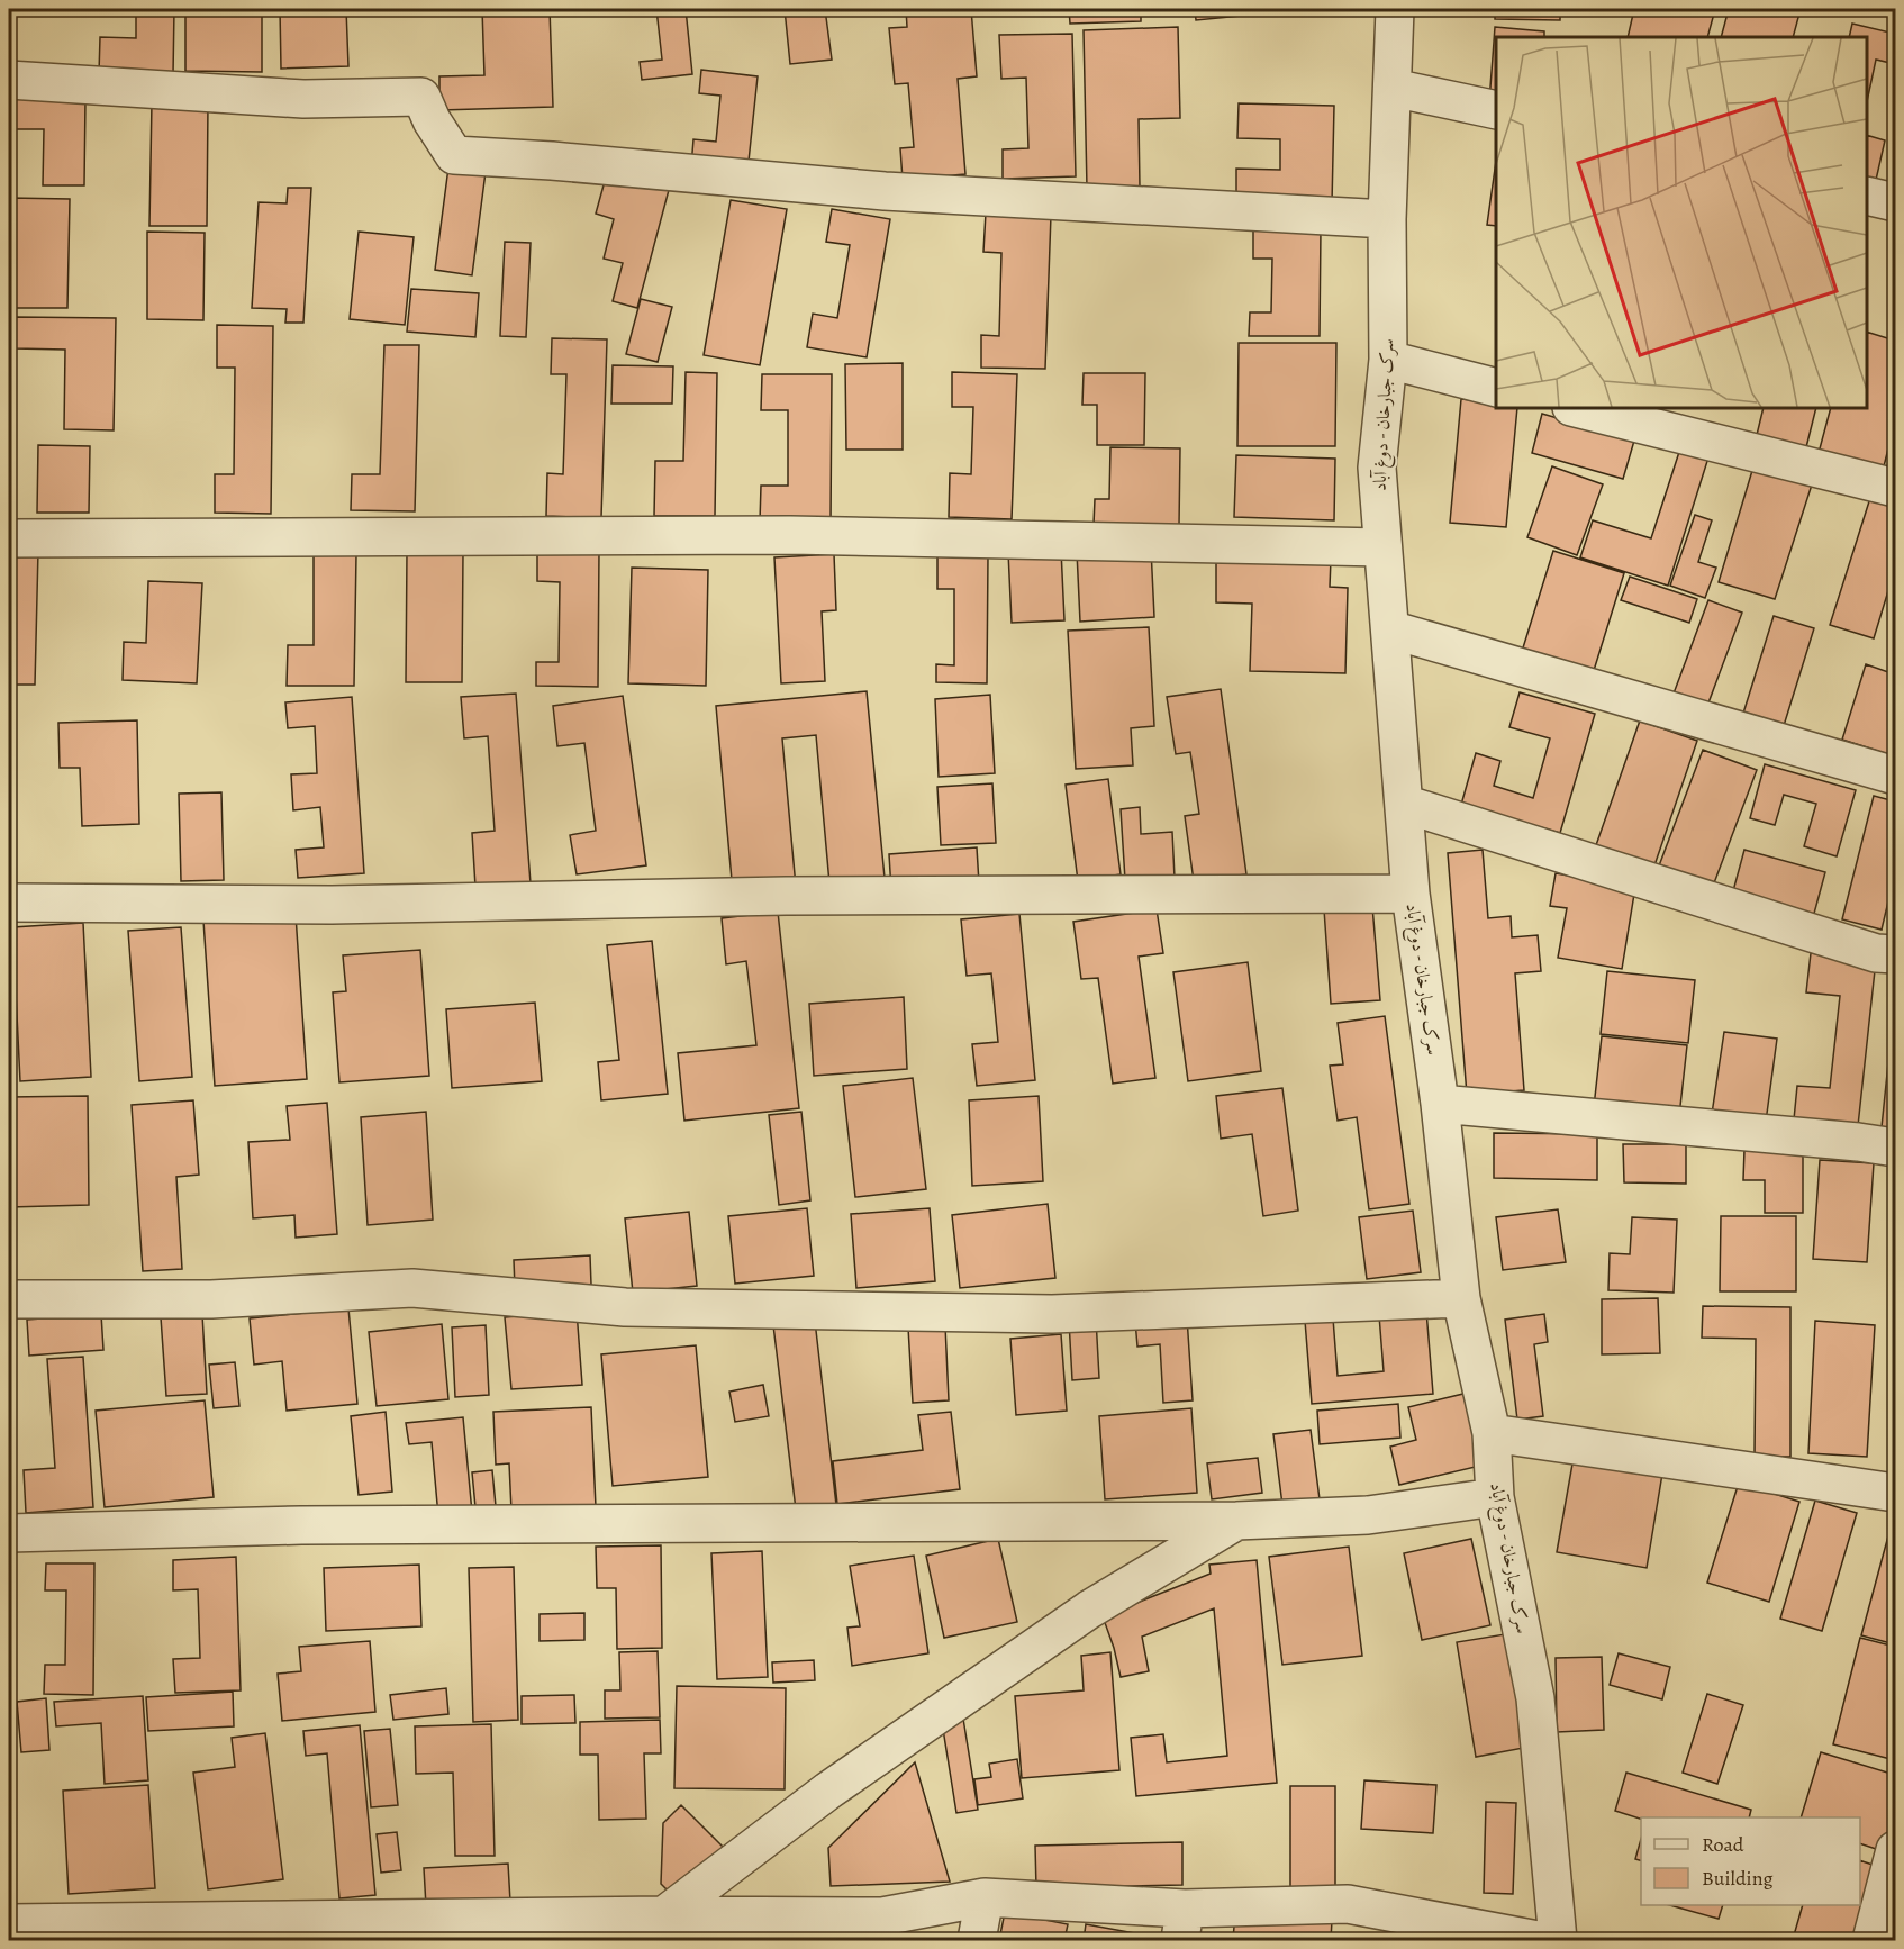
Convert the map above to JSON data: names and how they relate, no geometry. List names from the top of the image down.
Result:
{
  "streets": {
    "street": ["سرک جبارخان - دوغ آباد"]
  },
  "legend": ["Road", "Building"]
}
